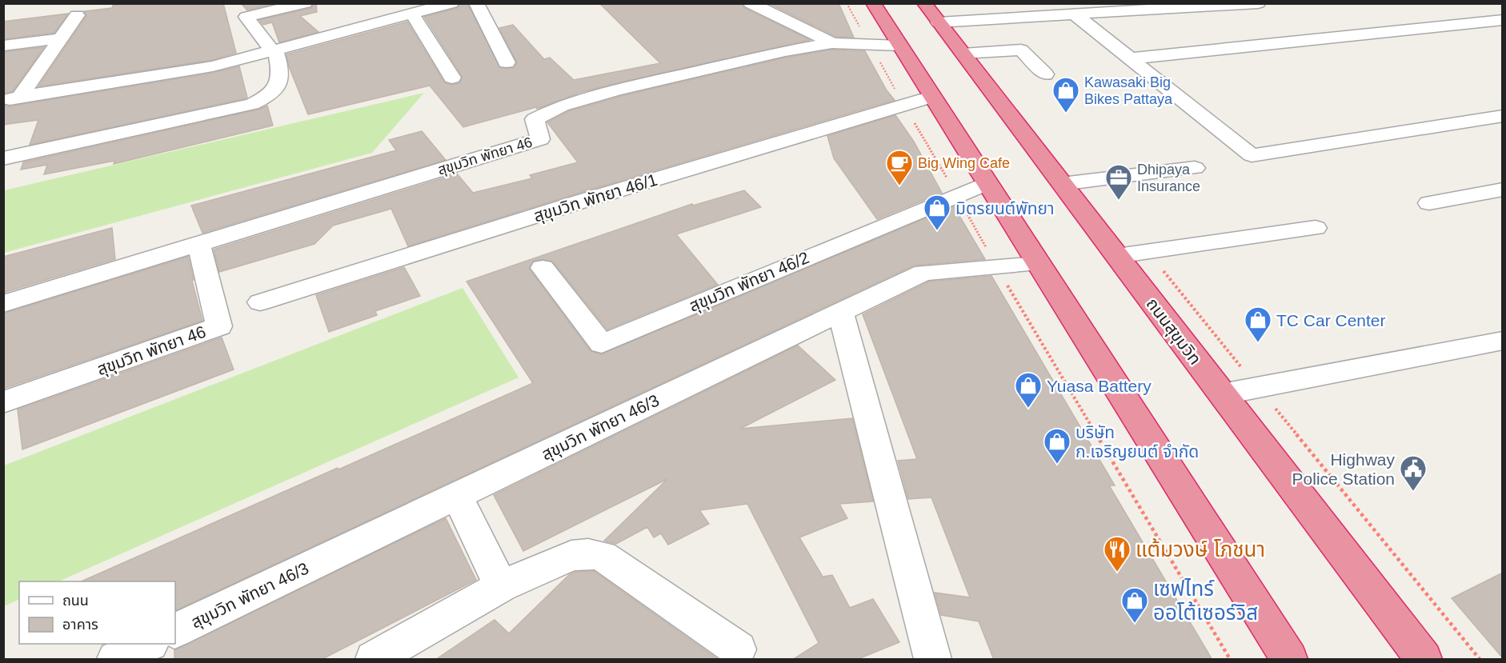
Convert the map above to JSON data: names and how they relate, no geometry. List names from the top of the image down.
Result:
{
  "streets": {
    "highway": ["ถนนสุขุมวิท"],
    "street": [
      "สุขุมวิท พัทยา 46",
      "สุขุมวิท พัทยา 46/1",
      "สุขุมวิท พัทยา 46/2",
      "สุขุมวิท พัทยา 46/3"
    ]
  },
  "places": {
    "shop": [
      "Kawasaki Big Bikes Pattaya",
      "มิตรยนต์พัทยา",
      "TC Car Center",
      "Yuasa Battery",
      "บริษัท ก.เจริญยนต์ จำกัด",
      "เซฟไทร์ ออโต้เซอร์วิส"
    ],
    "cafe": ["Big Wing Cafe"],
    "office": ["Dhipaya Insurance"],
    "public building": ["Highway Police Station"],
    "restaurant": ["แต้มวงษ์ โภชนา"]
  },
  "legend": ["ถนน", "อาคาร"]
}
